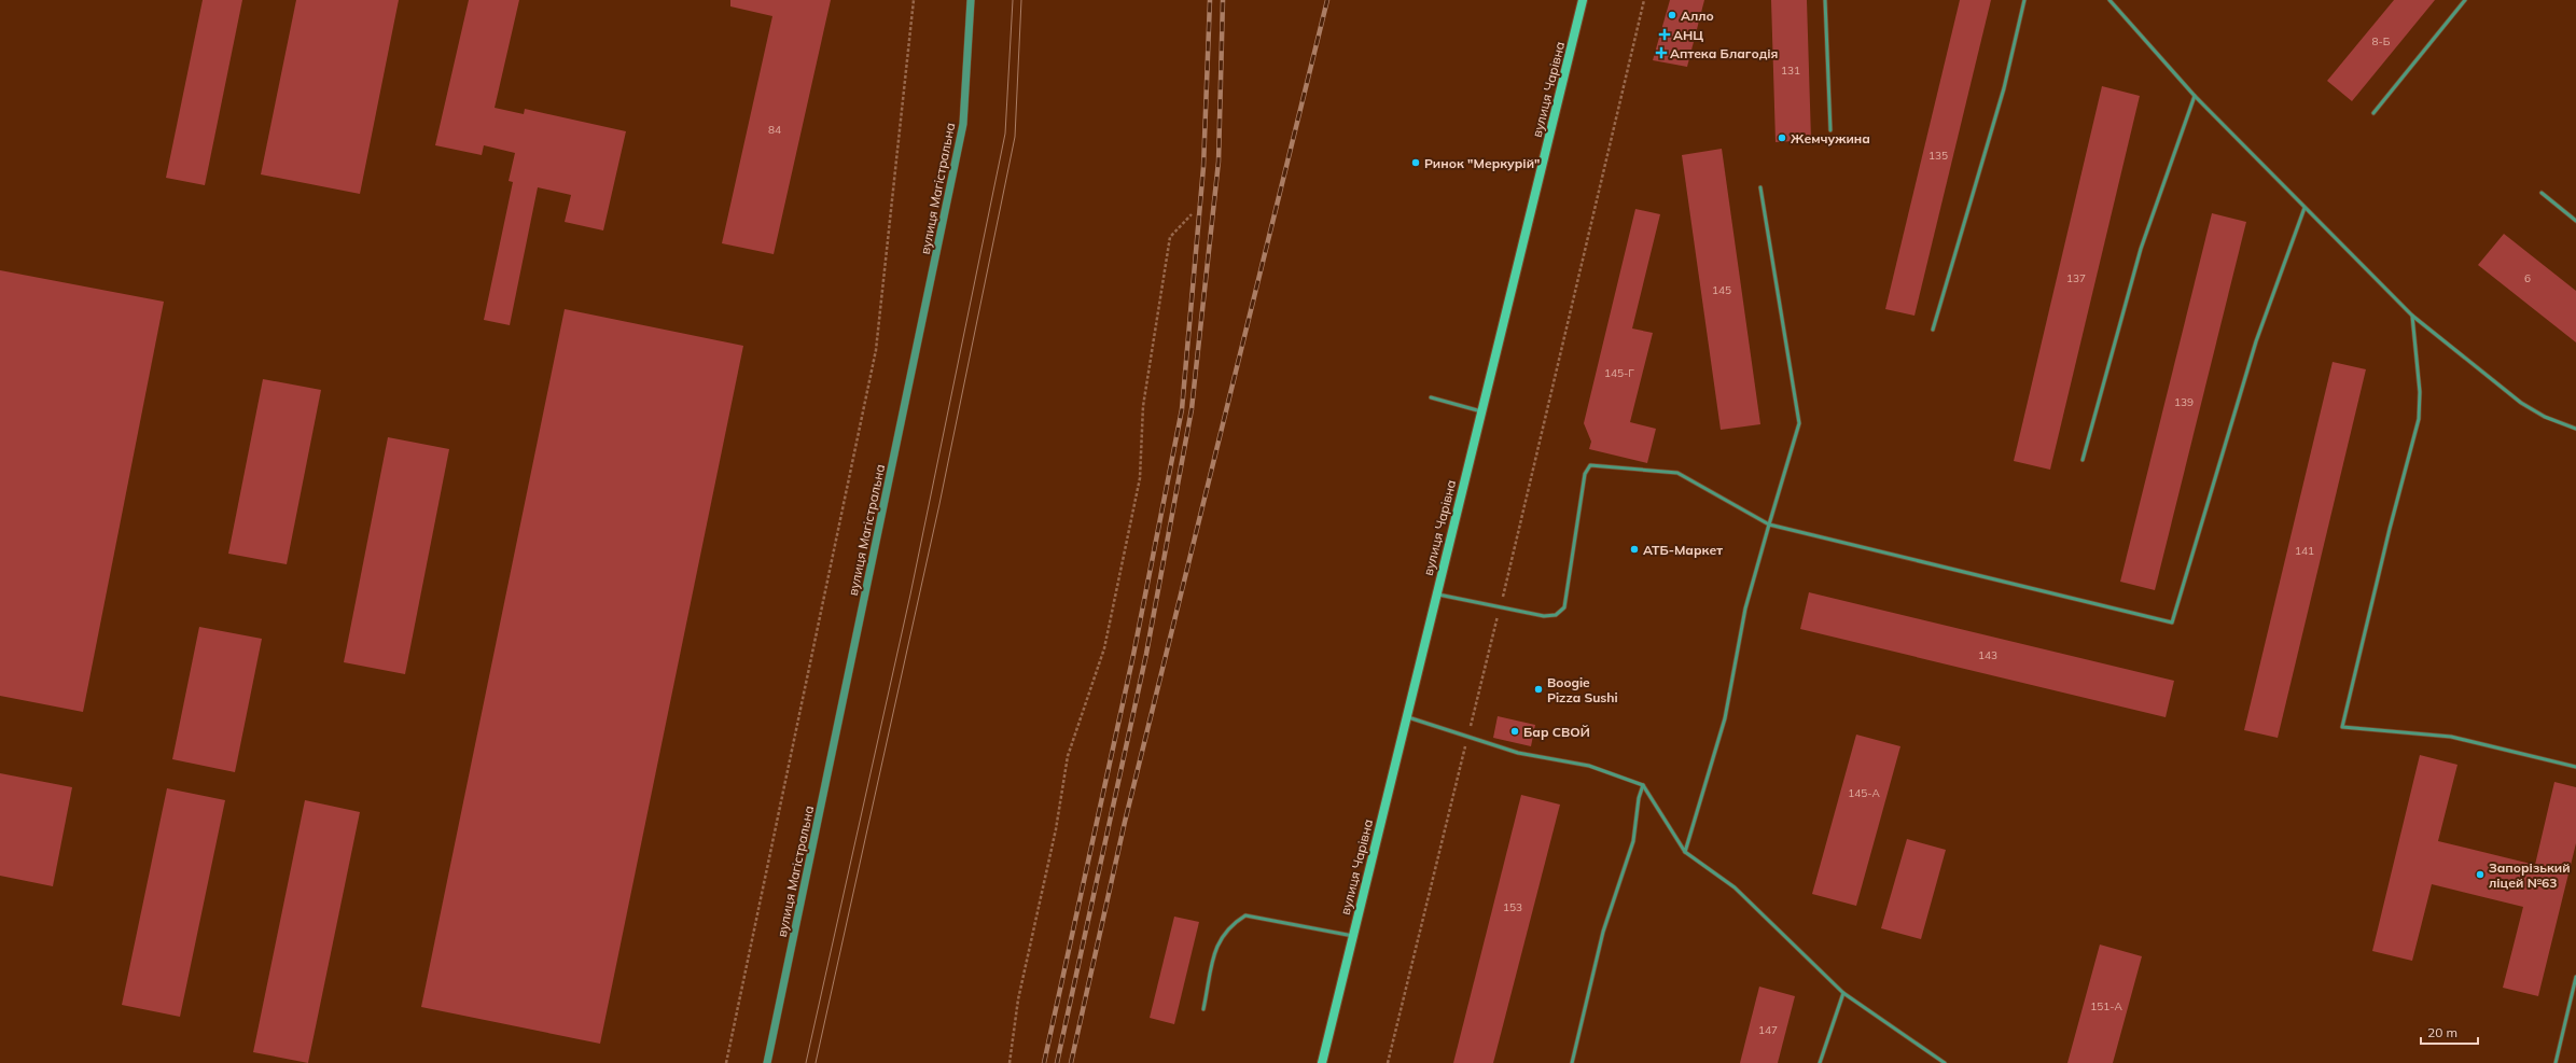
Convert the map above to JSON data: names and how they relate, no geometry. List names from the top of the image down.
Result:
{
  "streets": {
    "main road": ["вулиця Чарівна"],
    "street": ["вулиця Магістральна"]
  },
  "places": {
    "other": [
      "Алло",
      "Жемчужина",
      "Ринок \"Меркурій\"",
      "АТБ-Маркет",
      "Boogie Pizza Sushi",
      "Бар СВОЙ",
      "Запорізький ліцей №63"
    ],
    "health": ["АНЦ", "Аптека Благодія"]
  },
  "house_numbers": [
    "8-Б",
    "131",
    "84",
    "135",
    "137",
    "6",
    "145",
    "145-Г",
    "139",
    "141",
    "143",
    "145-А",
    "153",
    "151-А",
    "147"
  ],
  "scale_bar": "20 m"
}
